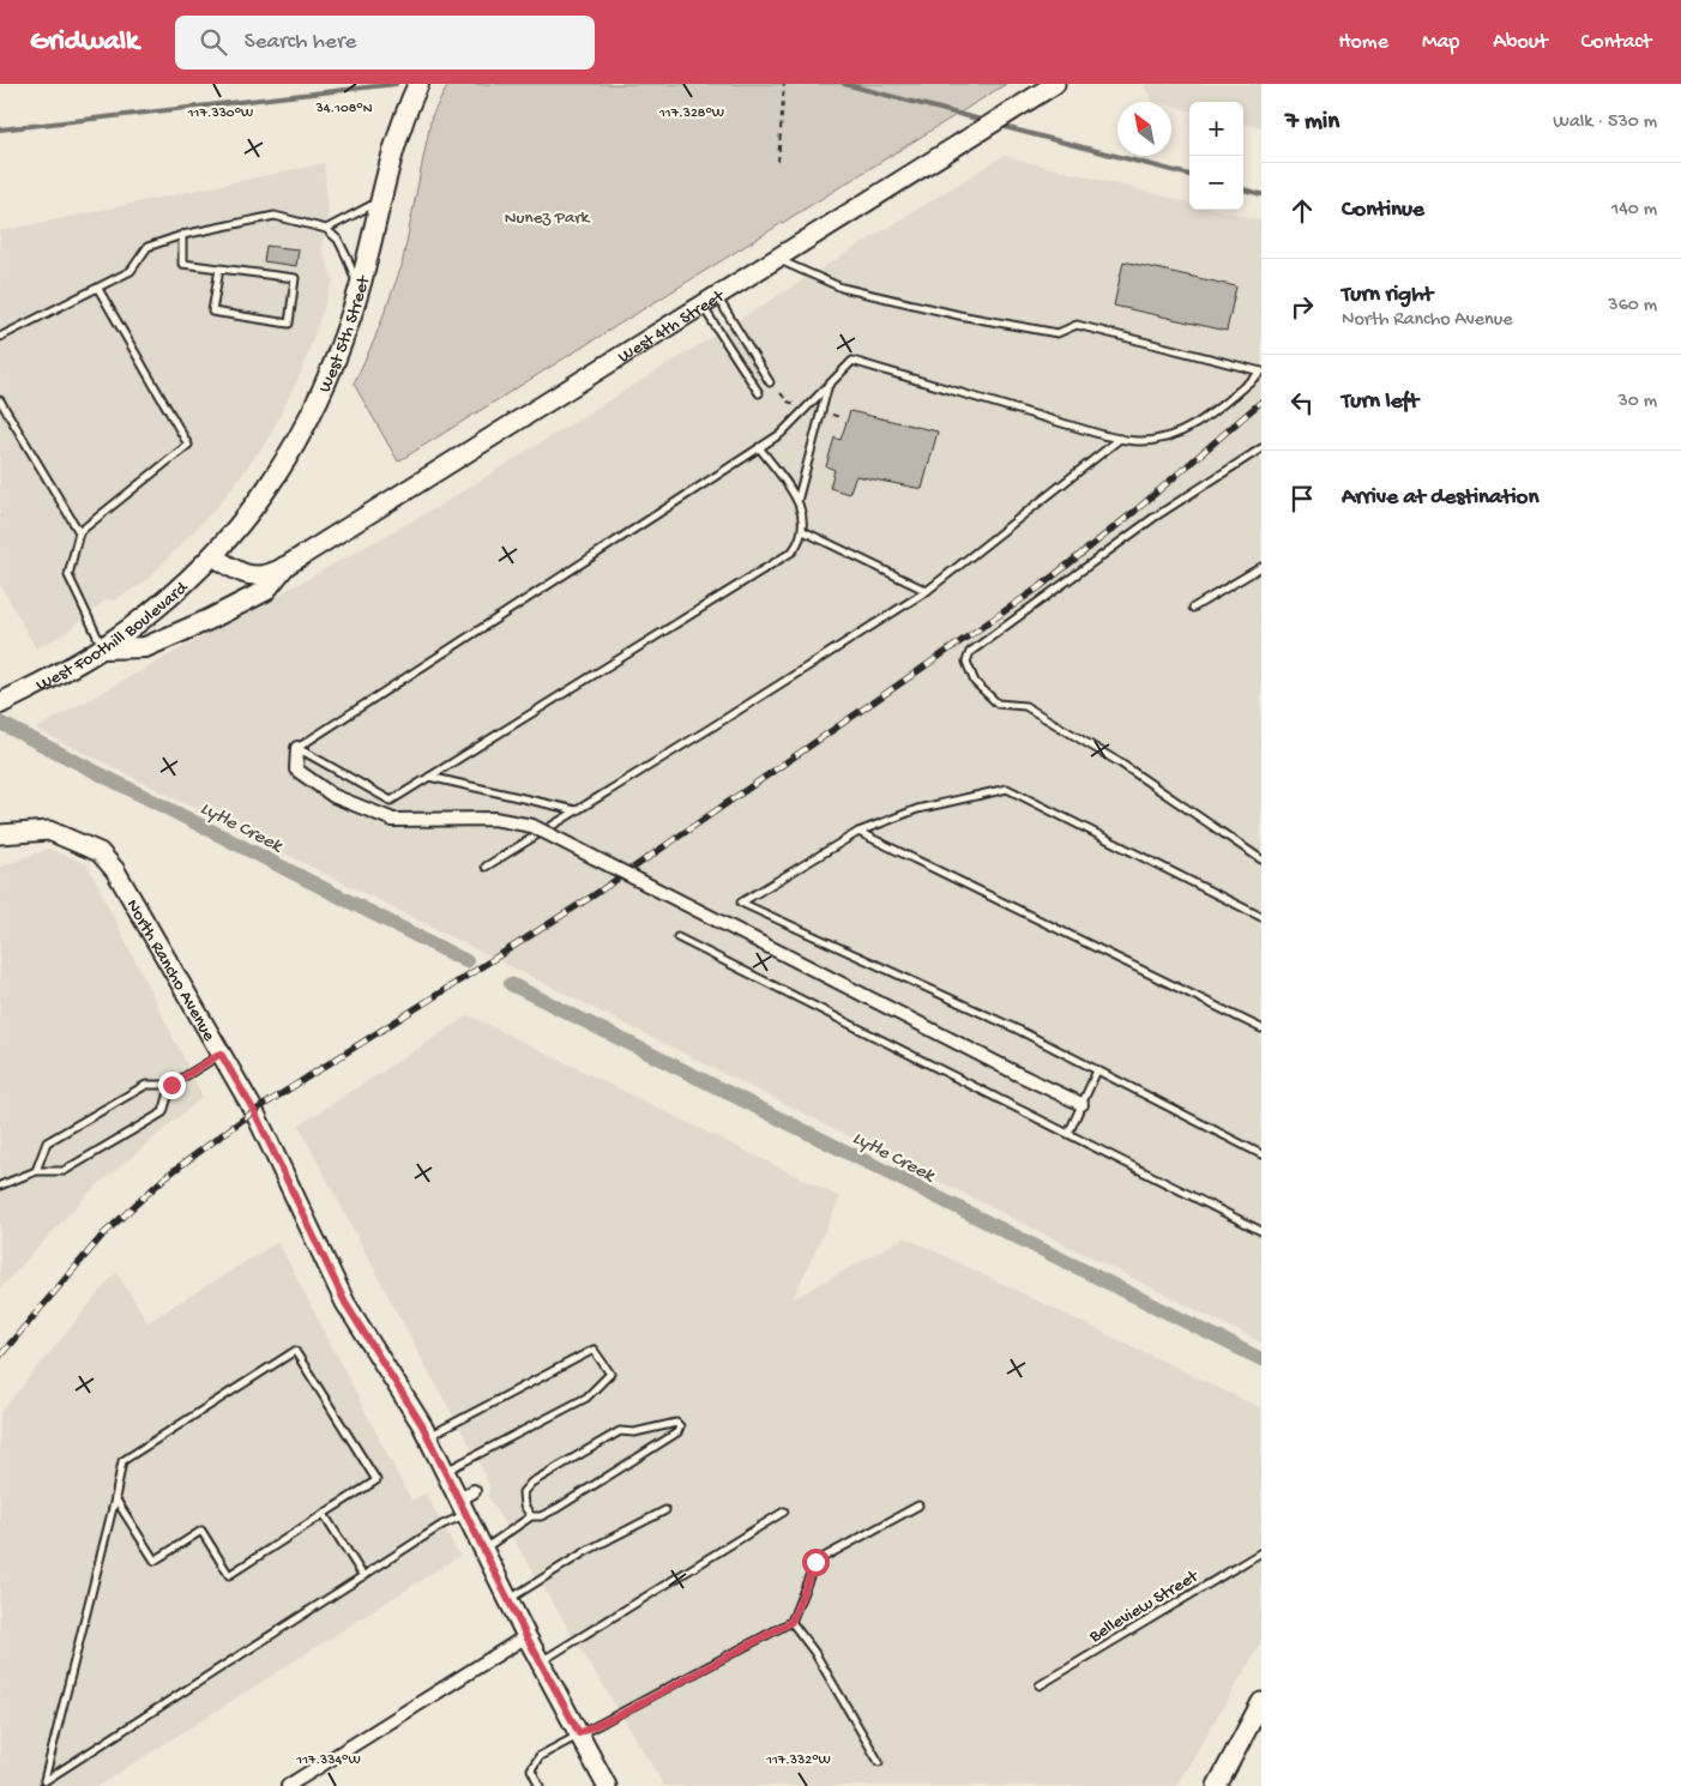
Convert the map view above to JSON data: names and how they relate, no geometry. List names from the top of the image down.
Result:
{
  "streets": {
    "main road": ["West 5th Street", "West Foothill Boulevard"],
    "street": ["West 4th Street", "North Rancho Avenue"],
    "lane": ["Belleview Street"]
  },
  "crossings": [
    ["West 4th Street", "West 5th Street"],
    ["West 4th Street", "West Foothill Boulevard"],
    ["West 5th Street", "West Foothill Boulevard"]
  ],
  "water": ["Lytle Creek"],
  "parks": ["Nunez Park"],
  "north": "top left",
  "page": {
    "header": "Gridwalk",
    "search": "Search here",
    "nav": [
      "Home",
      "Map",
      "About",
      "Contact"
    ],
    "heading": ["7 min", "Walk · 530 m"],
    "map_buttons": ["+", "−"],
    "list": [
      ["Continue", "140 m"],
      ["Turn right", "North Rancho Avenue", "360 m"],
      ["Turn left", "30 m"],
      "Arrive at destination"
    ]
  },
  "coordinates": [
    "34.108°N",
    "117.330°W",
    "117.328°W",
    "117.334°W",
    "117.332°W"
  ]
}
